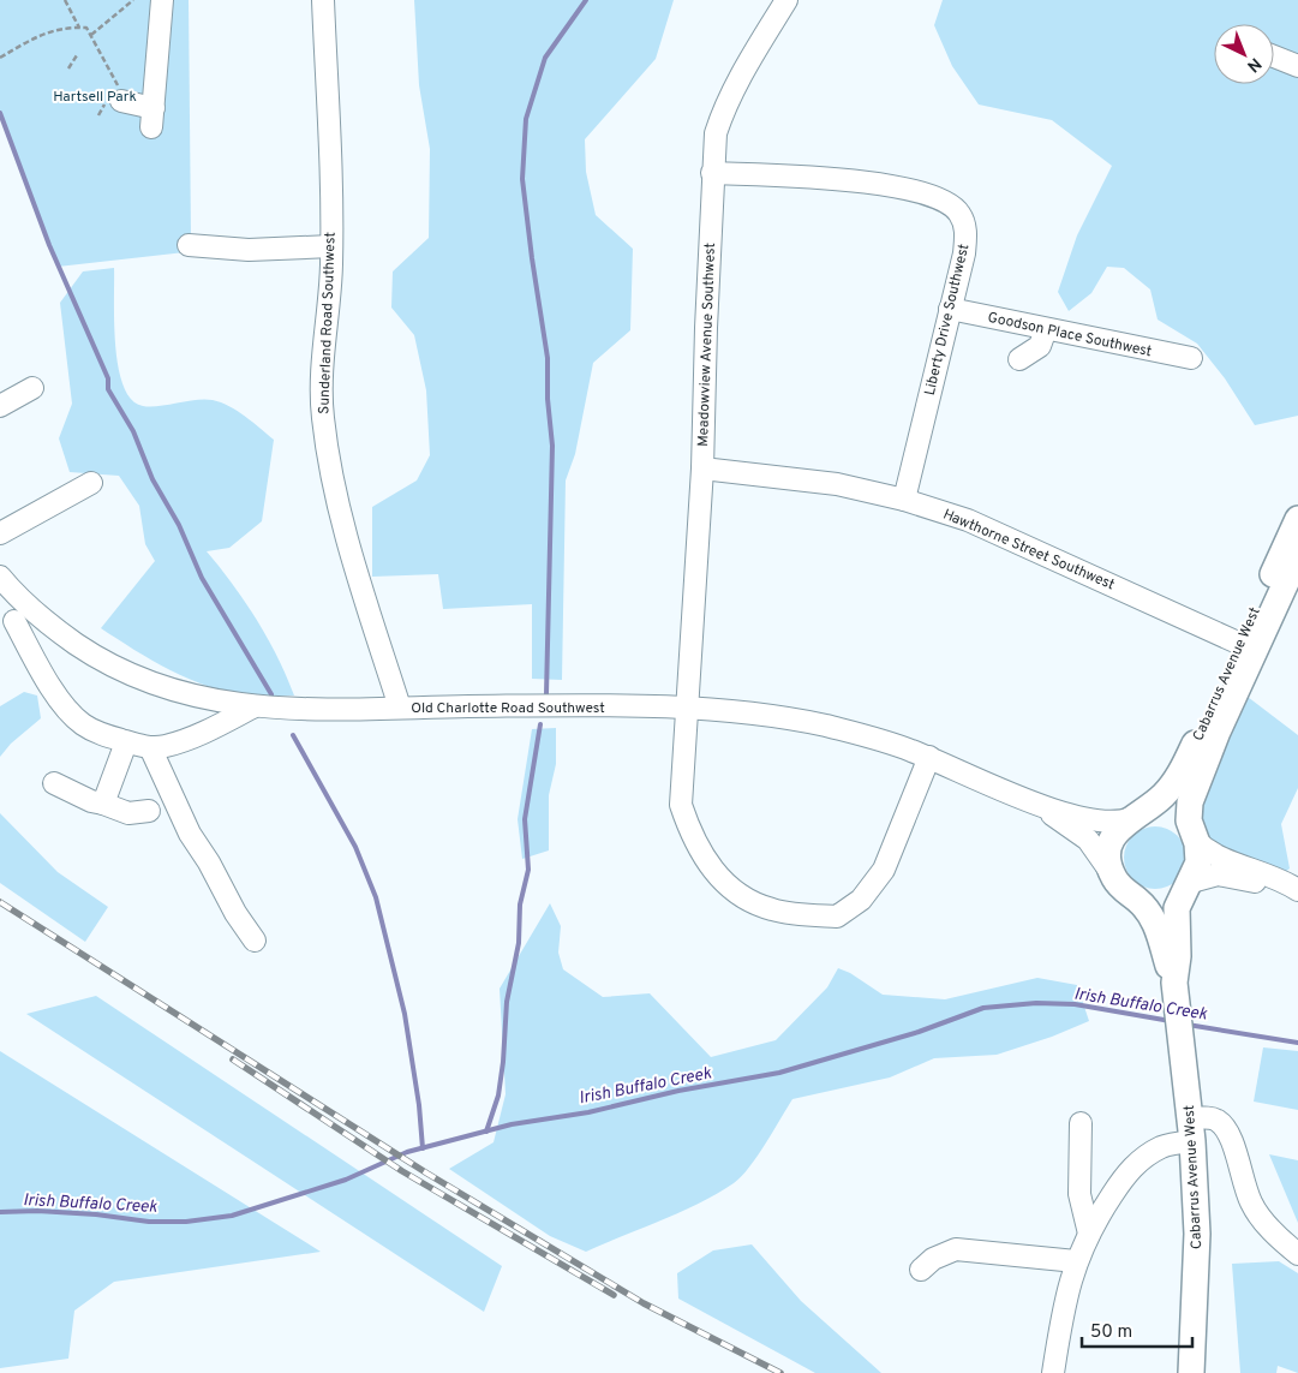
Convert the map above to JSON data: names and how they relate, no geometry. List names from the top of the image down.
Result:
{
  "streets": {
    "main road": ["Cabarrus Avenue West"],
    "street": [
      "Liberty Drive Southwest",
      "Sunderland Road Southwest",
      "Goodson Place Southwest",
      "Meadowview Avenue Southwest",
      "Hawthorne Street Southwest",
      "Old Charlotte Road Southwest"
    ]
  },
  "crossings": [
    ["Liberty Drive Southwest", "Goodson Place Southwest"],
    ["Liberty Drive Southwest", "Meadowview Avenue Southwest"],
    ["Liberty Drive Southwest", "Hawthorne Street Southwest"],
    ["Sunderland Road Southwest", "Old Charlotte Road Southwest"],
    ["Meadowview Avenue Southwest", "Hawthorne Street Southwest"],
    ["Meadowview Avenue Southwest", "Old Charlotte Road Southwest"],
    ["Hawthorne Street Southwest", "Cabarrus Avenue West"],
    ["Cabarrus Avenue West", "Old Charlotte Road Southwest"]
  ],
  "water": ["Irish Buffalo Creek"],
  "parks": ["Hartsell Park"],
  "scale_bar": "50 m",
  "north": "bottom right"
}
